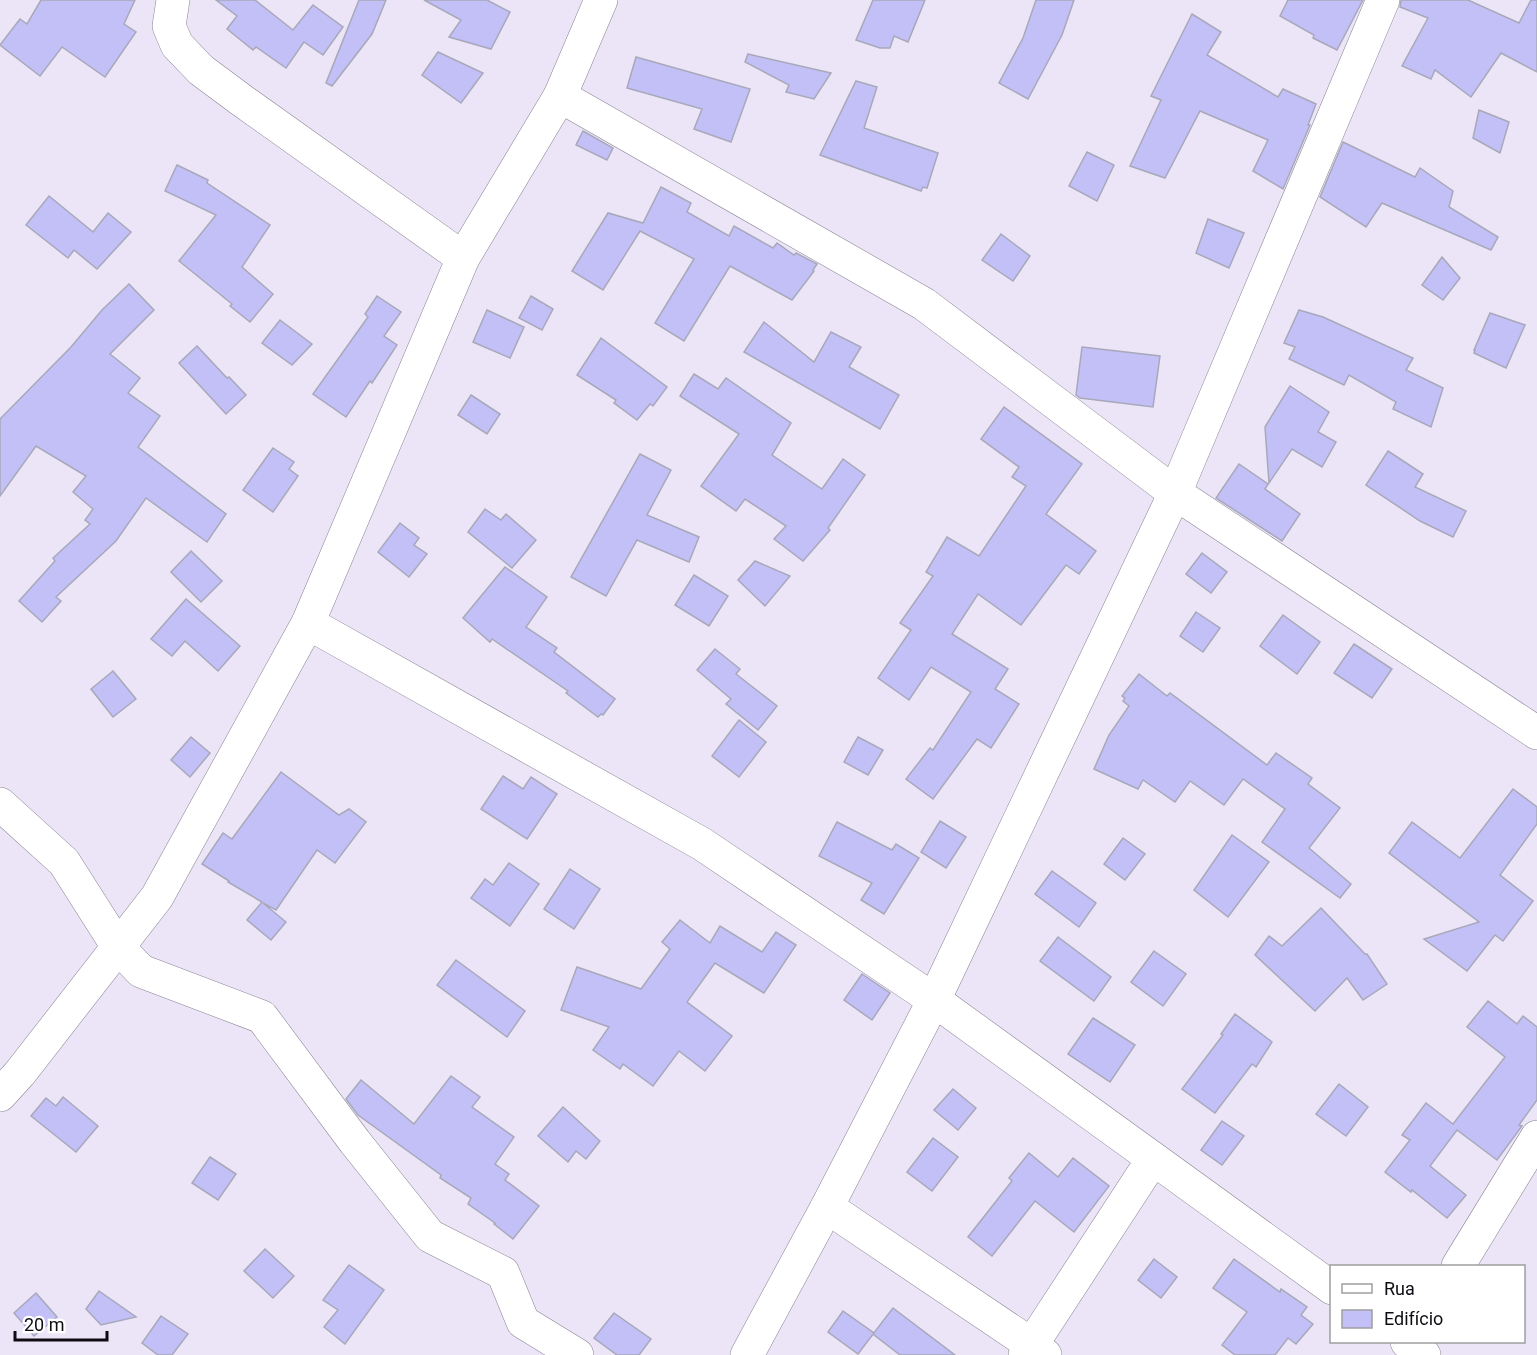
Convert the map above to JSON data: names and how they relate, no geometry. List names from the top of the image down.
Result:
{
  "legend": ["Rua", "Edifício"],
  "scale_bar": "20 m"
}
